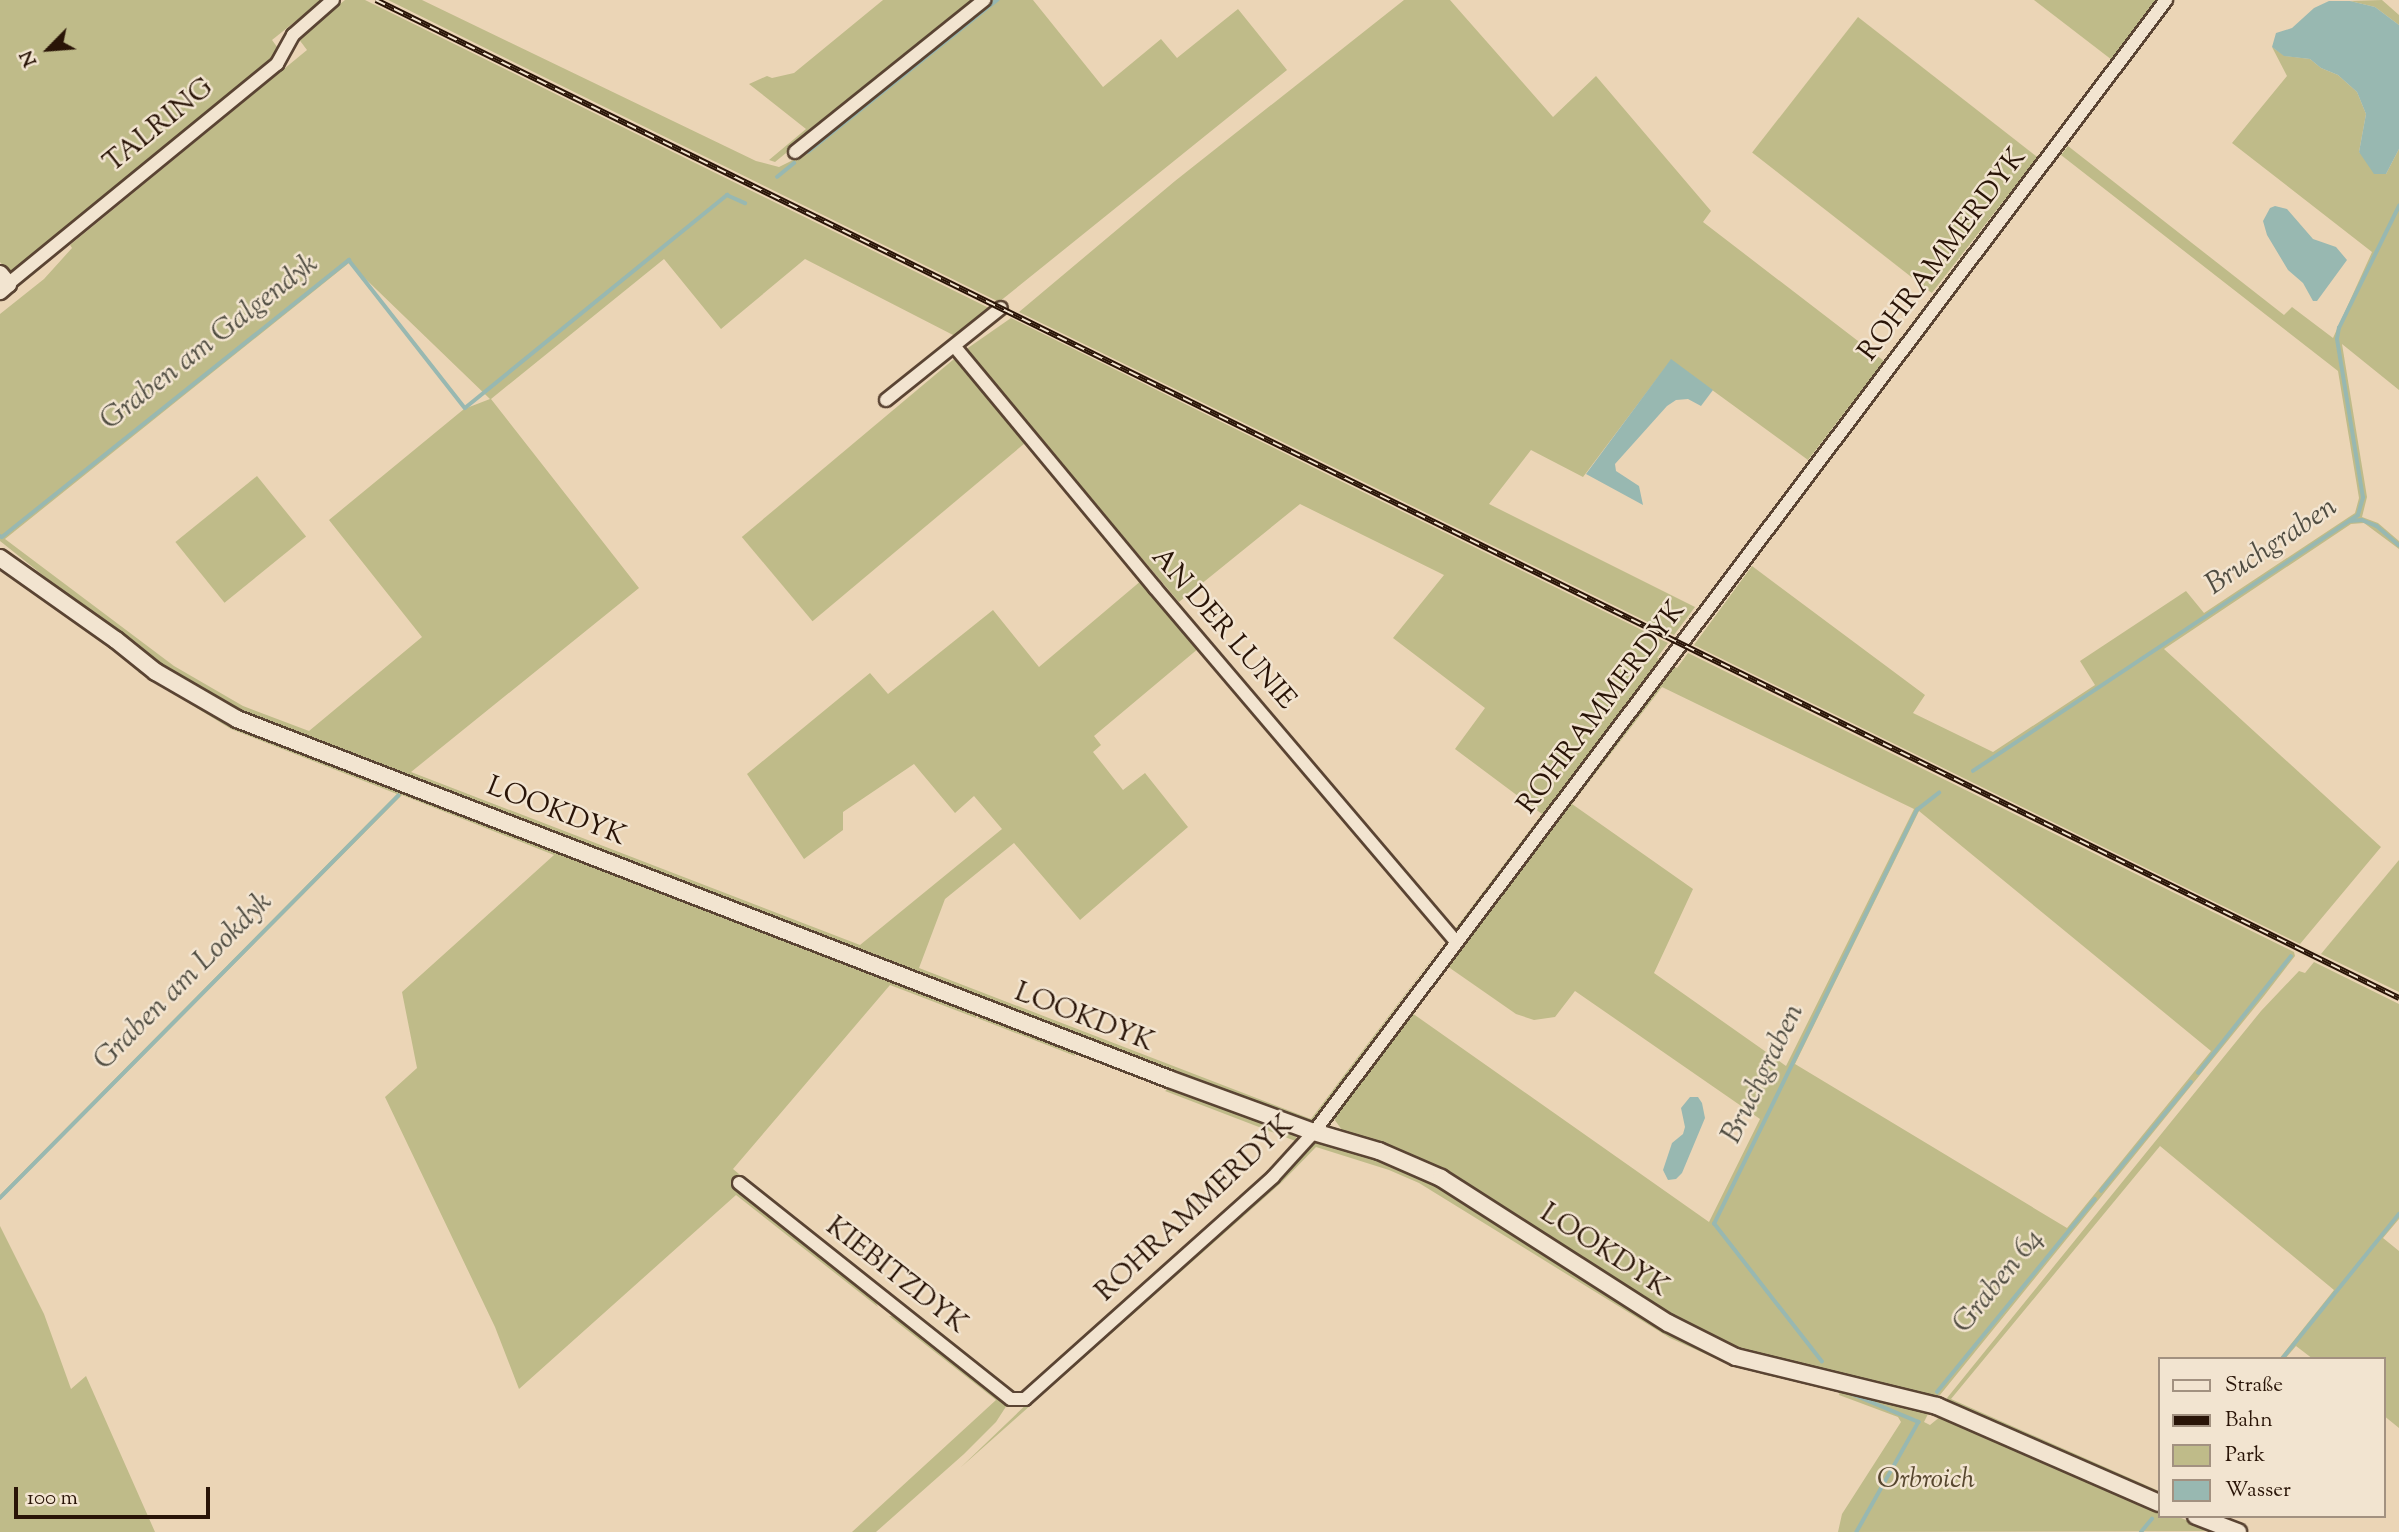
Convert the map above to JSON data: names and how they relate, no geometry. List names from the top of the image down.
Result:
{
  "streets": {
    "street": [
      "TALRING",
      "ROHRAMMERDYK",
      "AN DER LUNIE",
      "LOOKDYK",
      "KIEBITZDYK"
    ]
  },
  "crossings": [
    ["ROHRAMMERDYK", "AN DER LUNIE"],
    ["ROHRAMMERDYK", "LOOKDYK"],
    ["ROHRAMMERDYK", "KIEBITZDYK"]
  ],
  "water": [
    "Graben am Galgendyk",
    "Bruchgraben",
    "Graben am Lookdyk",
    "Graben 64"
  ],
  "parks": ["Orbroich"],
  "legend": [
    "Straße",
    "Bahn",
    "Park",
    "Wasser"
  ],
  "scale_bar": "100 m",
  "north": "bottom left"
}
